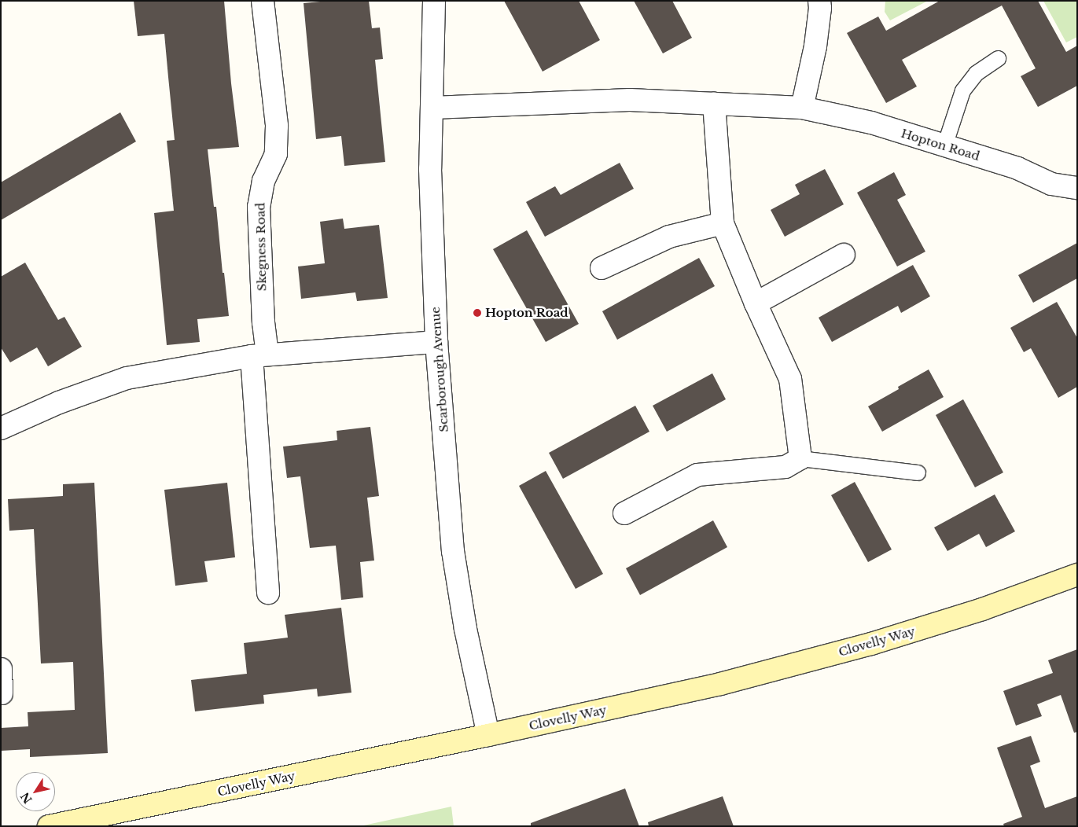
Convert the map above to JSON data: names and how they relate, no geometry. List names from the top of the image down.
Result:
{
  "streets": {
    "street": [
      "Hopton Road",
      "Skegness Road",
      "Scarborough Avenue",
      "Clovelly Way"
    ]
  },
  "crossings": [
    ["Hopton Road", "Scarborough Avenue"],
    ["Scarborough Avenue", "Clovelly Way"]
  ],
  "places": ["Hopton Road"],
  "north": "bottom left"
}
